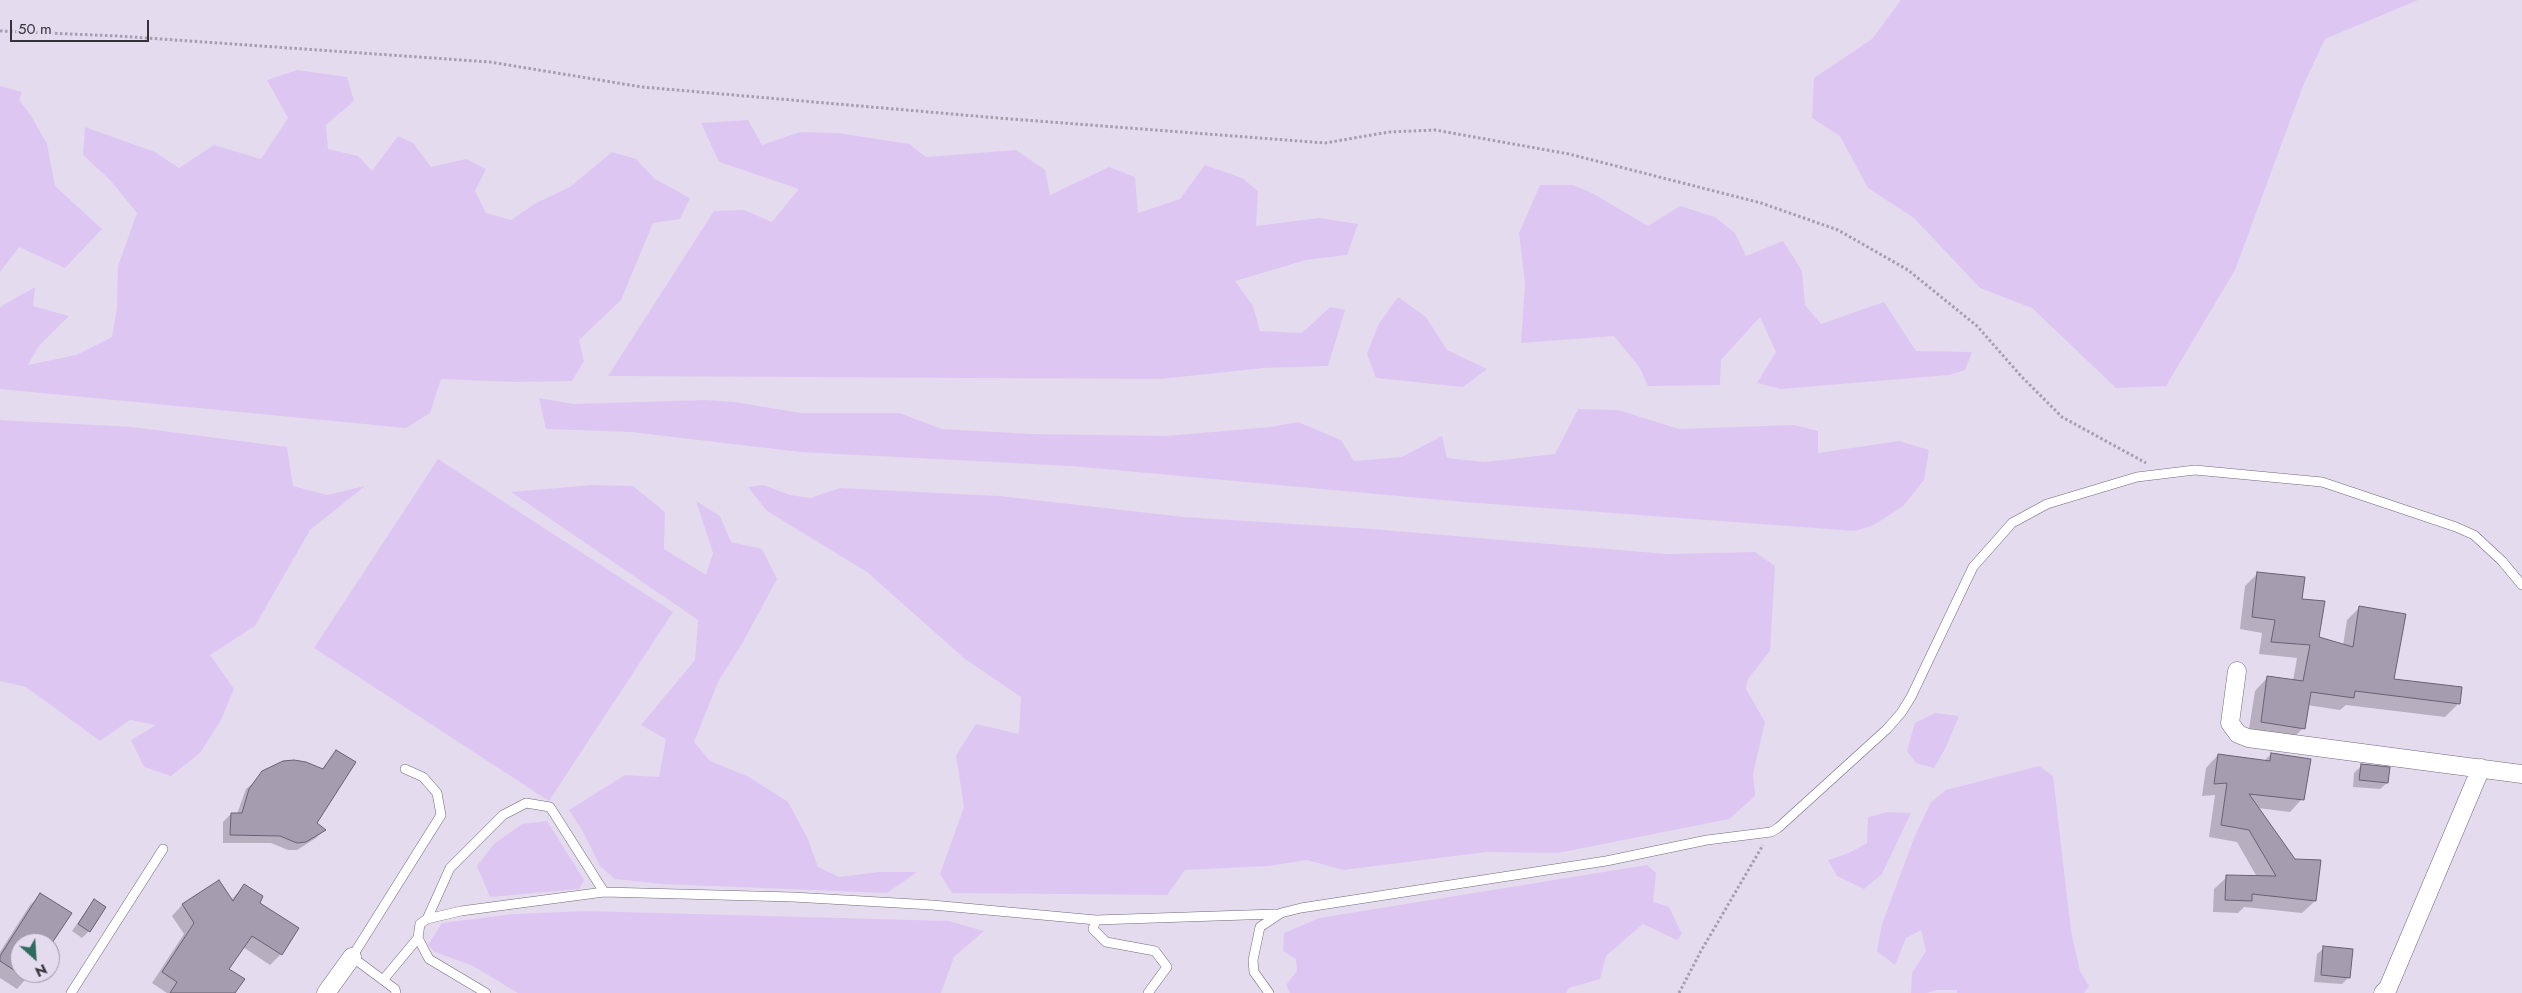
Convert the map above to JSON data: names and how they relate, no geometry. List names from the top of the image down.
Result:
{
  "scale_bar": "50 m",
  "north": "bottom right"
}
